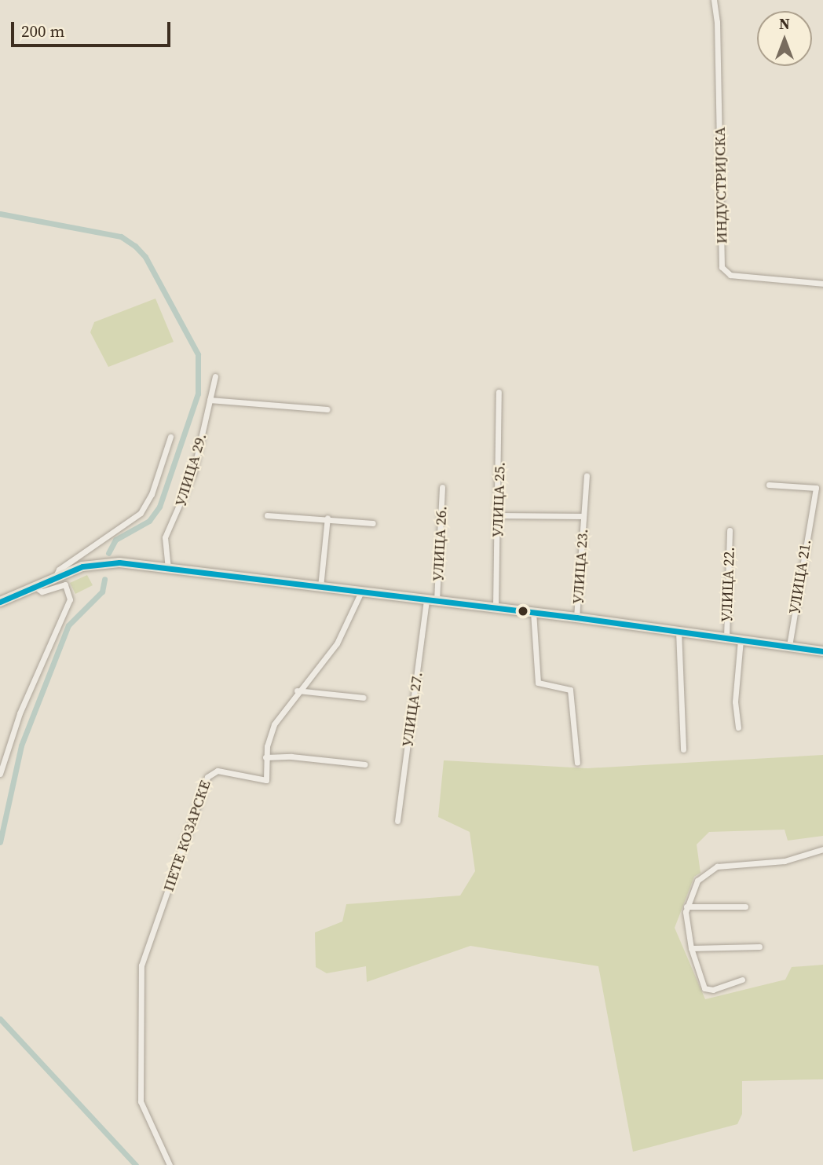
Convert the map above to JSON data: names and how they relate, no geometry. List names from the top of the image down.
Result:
{
  "streets": {
    "street": [
      "ИНДУСТРИЈСКА",
      "УЛИЦА 29.",
      "УЛИЦА 25.",
      "УЛИЦА 26.",
      "УЛИЦА 23.",
      "УЛИЦА 21.",
      "УЛИЦА 22.",
      "УЛИЦА 27.",
      "ПЕТЕ КОЗАРСКЕ"
    ]
  },
  "crossings": [
    ["УЛИЦА 25.", "УЛИЦА 23."],
    ["УЛИЦА 26.", "УЛИЦА 27."]
  ],
  "scale_bar": "200 m",
  "north": "top"
}
